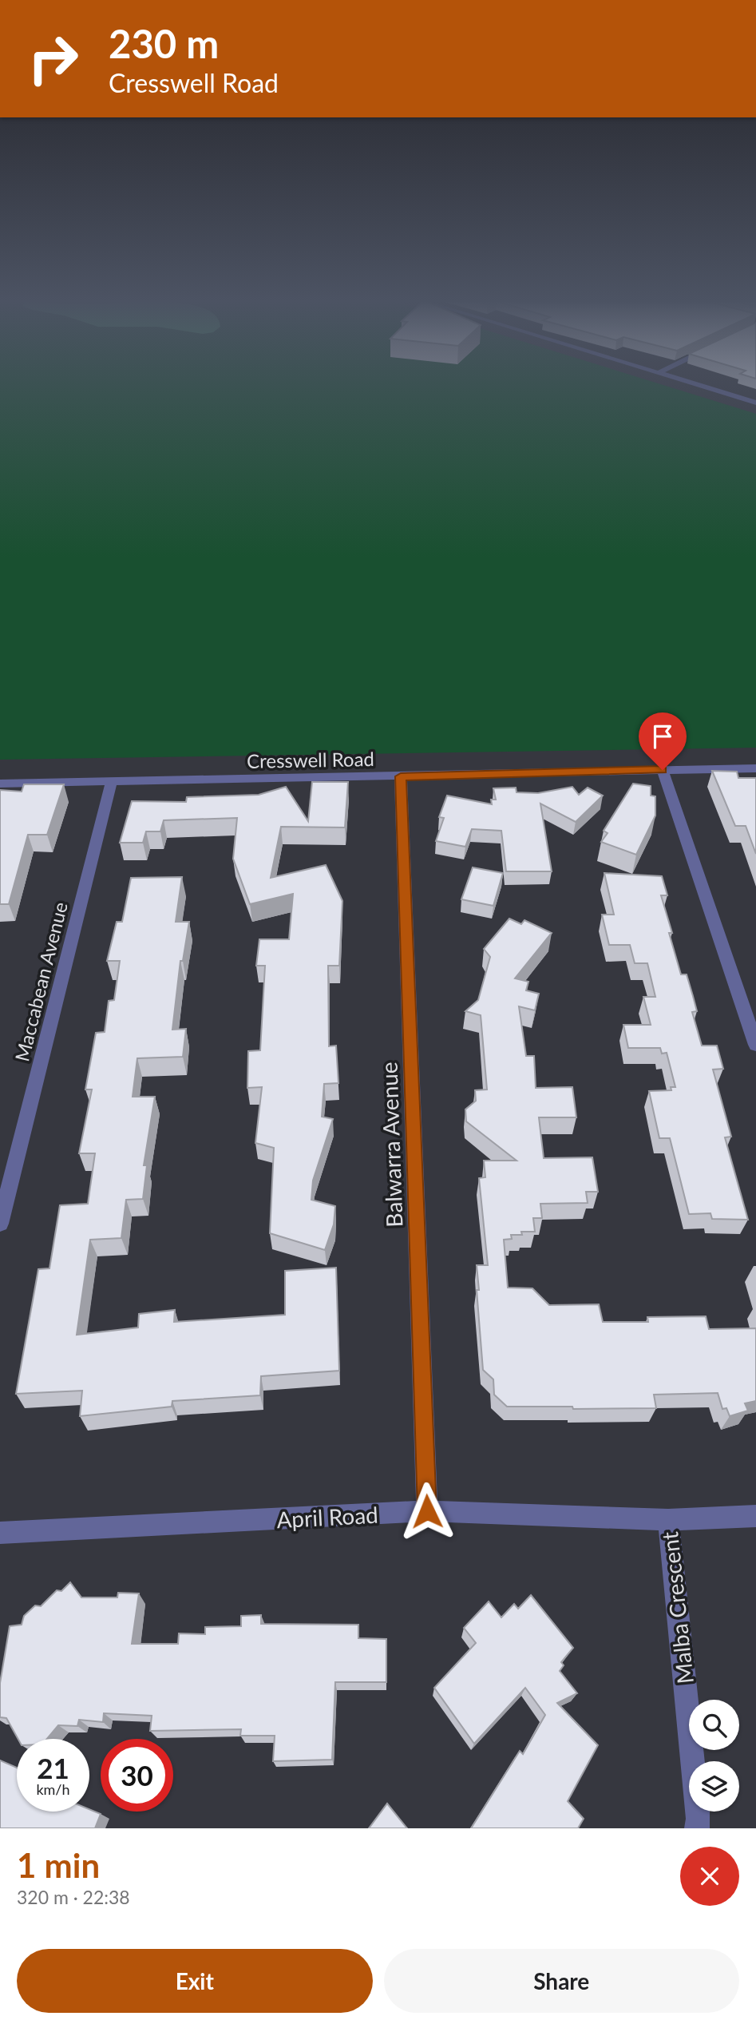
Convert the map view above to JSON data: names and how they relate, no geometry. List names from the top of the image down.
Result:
{
  "streets": {
    "street": [
      "Cresswell Road",
      "Maccabean Avenue",
      "Balwarra Avenue",
      "April Road",
      "Malba Crescent"
    ]
  },
  "crossings": [
    ["Cresswell Road", "Maccabean Avenue"],
    ["Cresswell Road", "Balwarra Avenue"],
    ["Balwarra Avenue", "April Road"],
    ["April Road", "Malba Crescent"]
  ],
  "page": {
    "turn": ["230 m", "Cresswell Road"],
    "speed": "21 km/h",
    "limit": "30",
    "heading": ["1 min", "320 m · 22:38"],
    "buttons": ["Exit", "Share"]
  }
}
